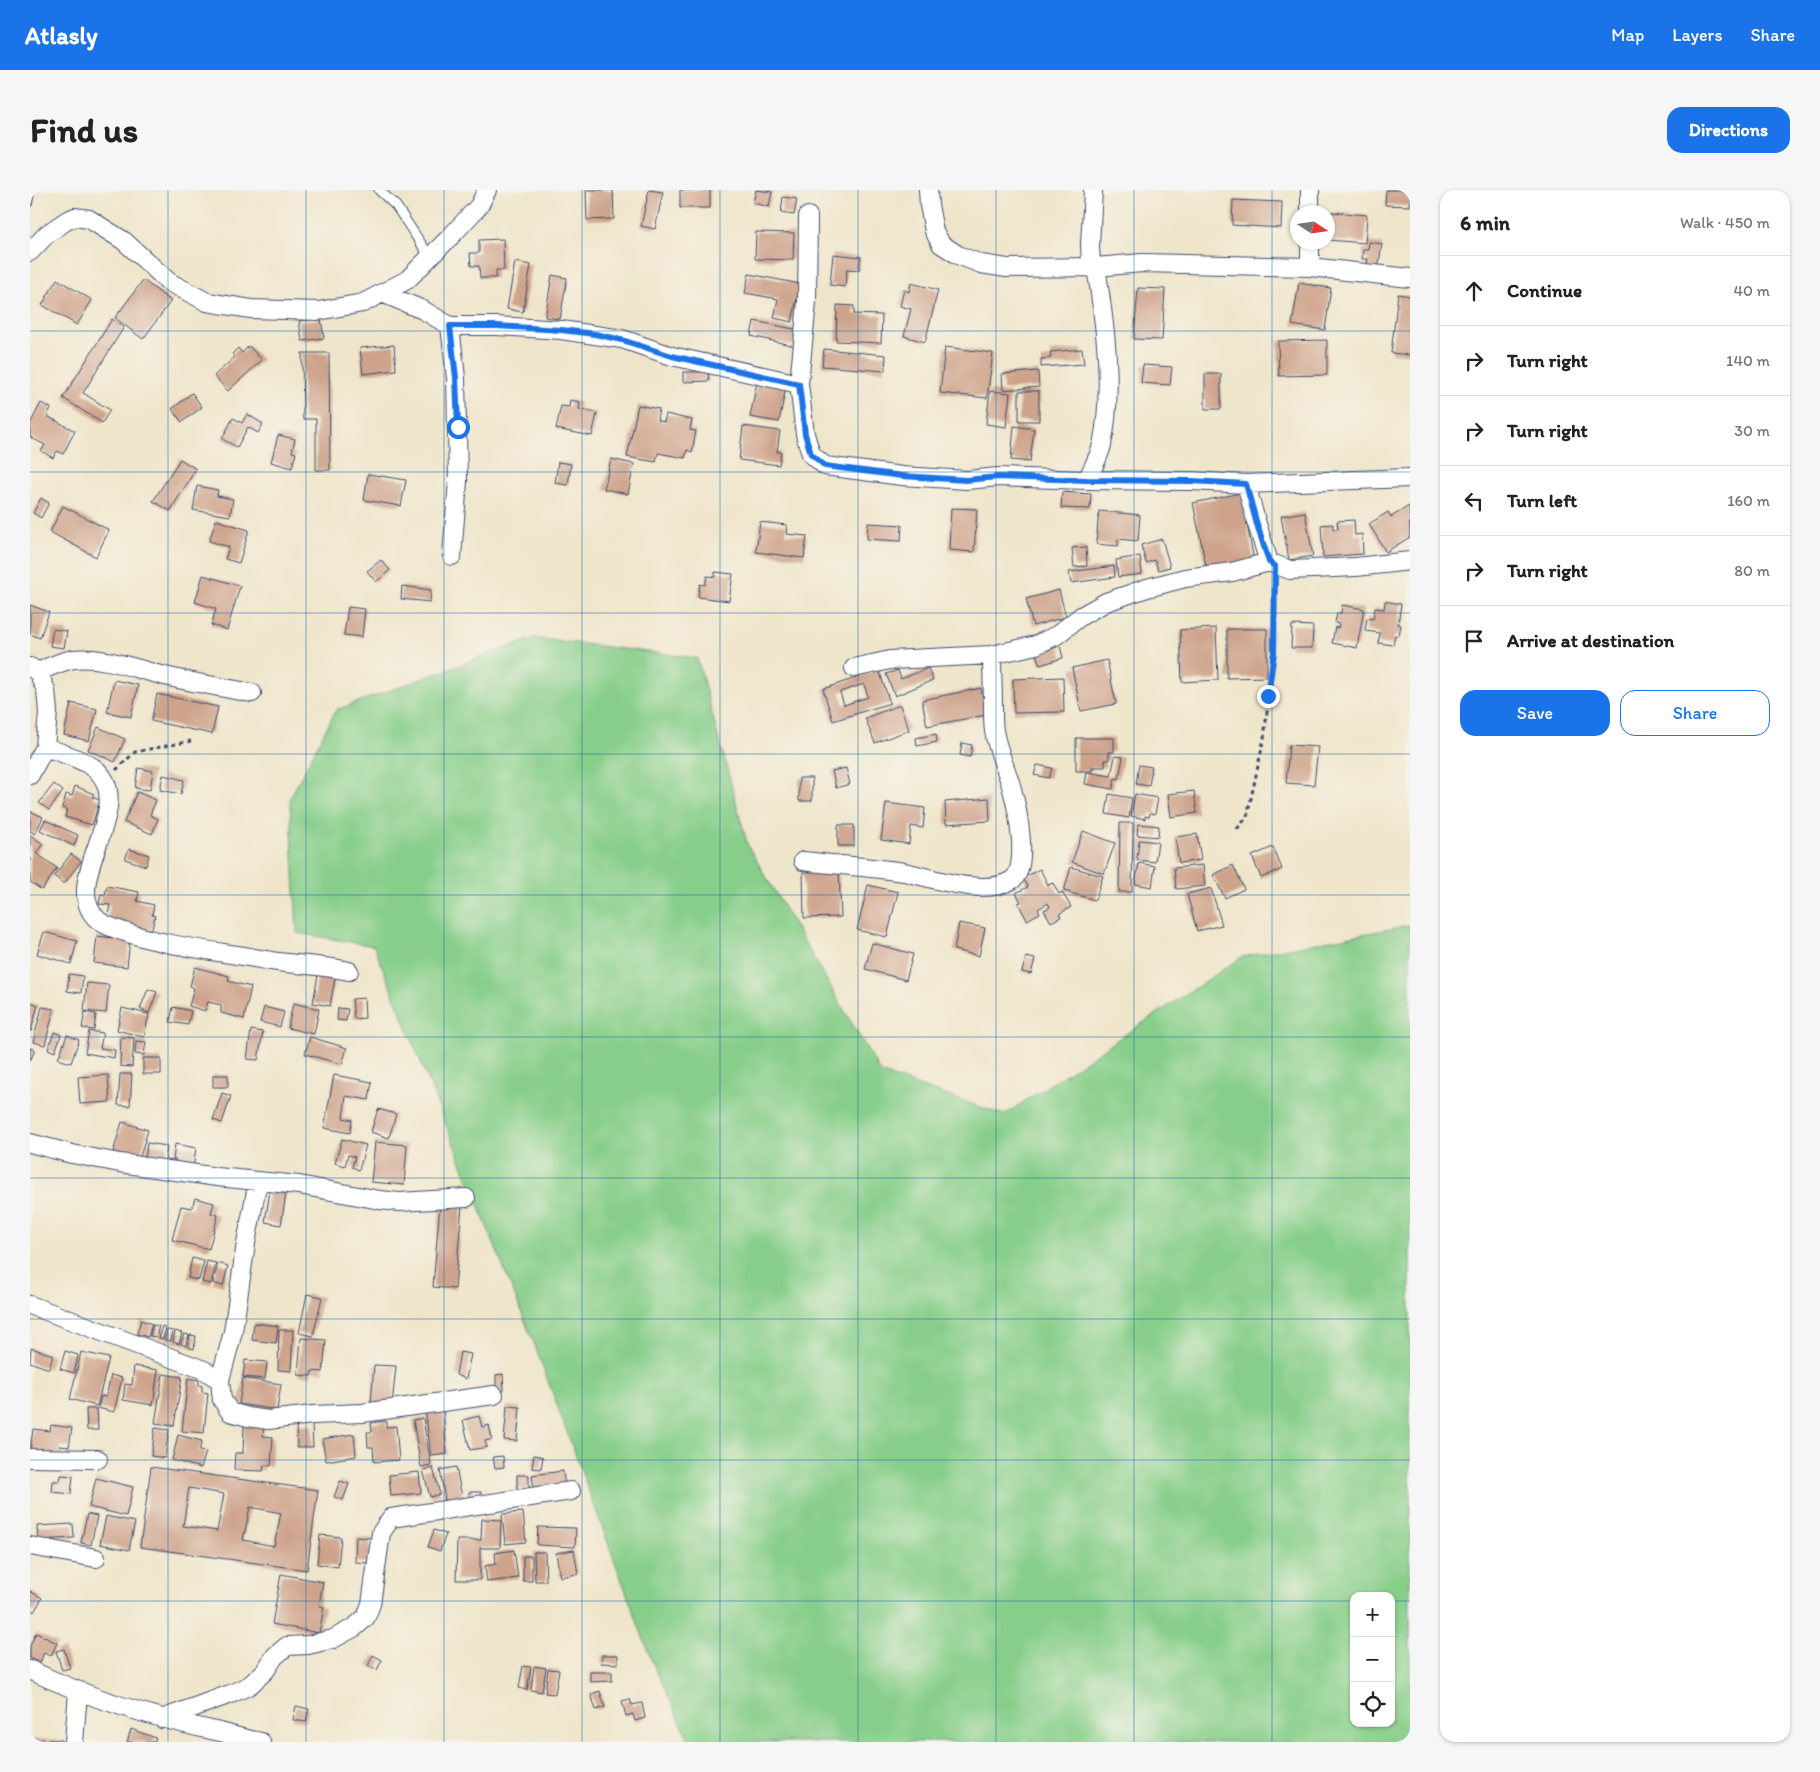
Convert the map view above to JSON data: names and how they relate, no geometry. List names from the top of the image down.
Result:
{
  "north": "right",
  "page": {
    "header": "Atlasly",
    "nav": ["Map", "Layers", "Share"],
    "buttons": [
      "Directions",
      ["Save", "Share"]
    ],
    "title": "Find us",
    "heading": ["6 min", "Walk · 450 m"],
    "list": [
      ["Continue", "40 m"],
      ["Turn right", "140 m"],
      ["Turn right", "30 m"],
      ["Turn left", "160 m"],
      ["Turn right", "80 m"],
      "Arrive at destination"
    ],
    "map_buttons": ["+", "−"]
  }
}
